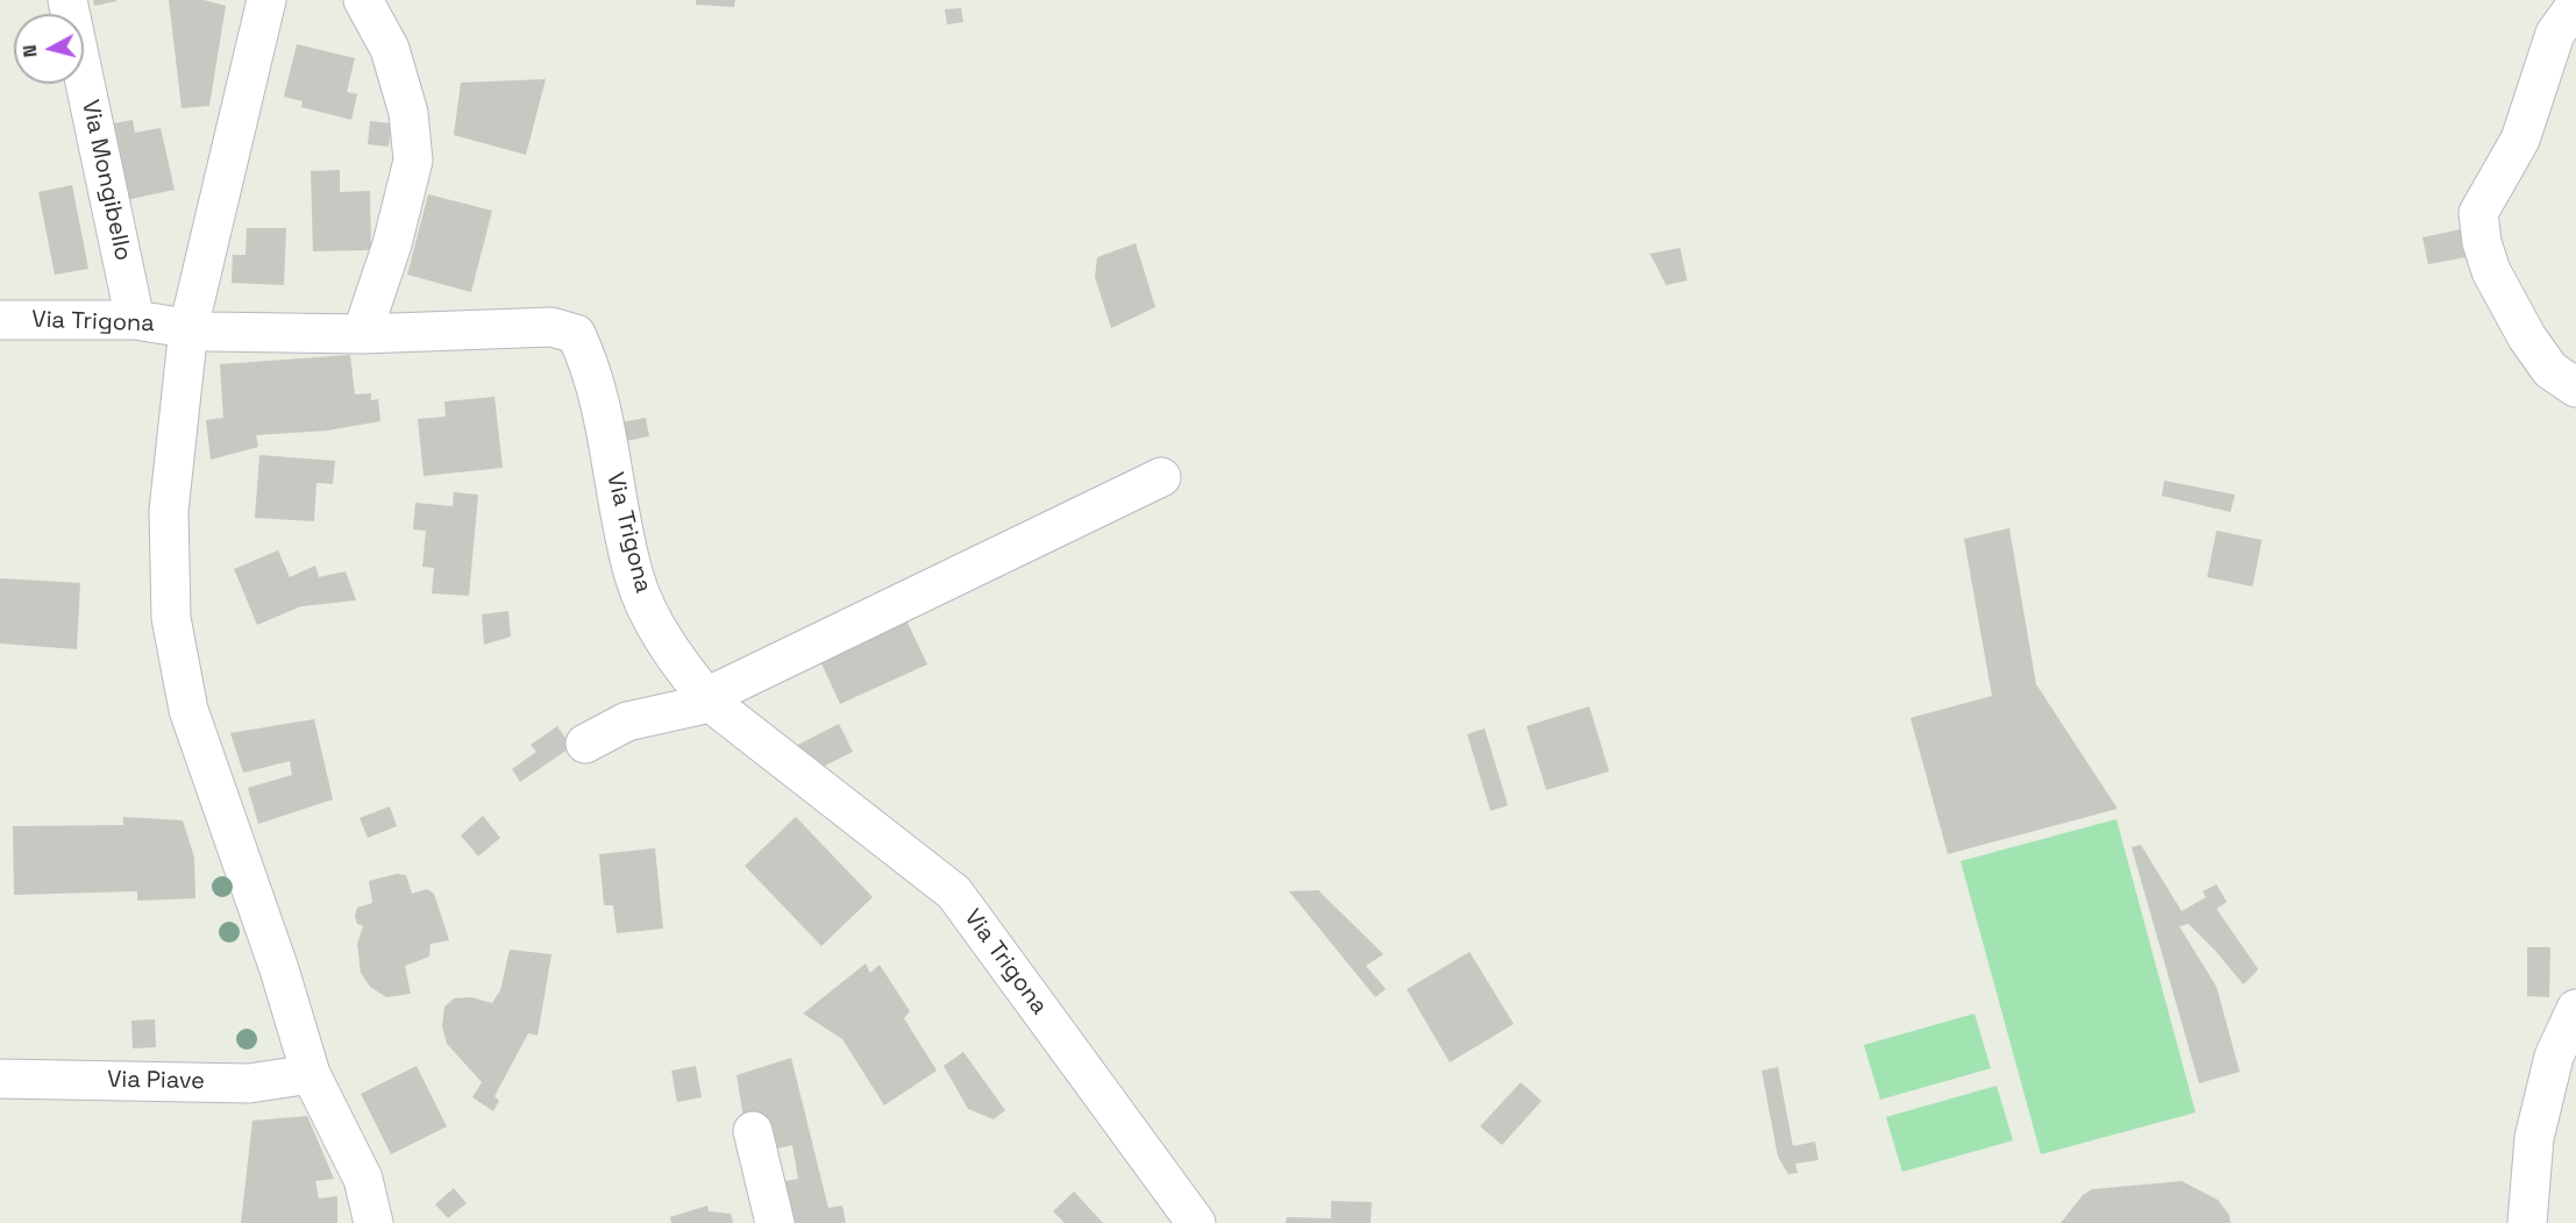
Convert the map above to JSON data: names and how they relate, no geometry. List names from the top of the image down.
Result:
{
  "streets": {
    "street": ["Via Mongibello", "Via Trigona", "Via Piave"]
  },
  "crossings": [
    ["Via Mongibello", "Via Trigona"]
  ],
  "north": "left"
}
